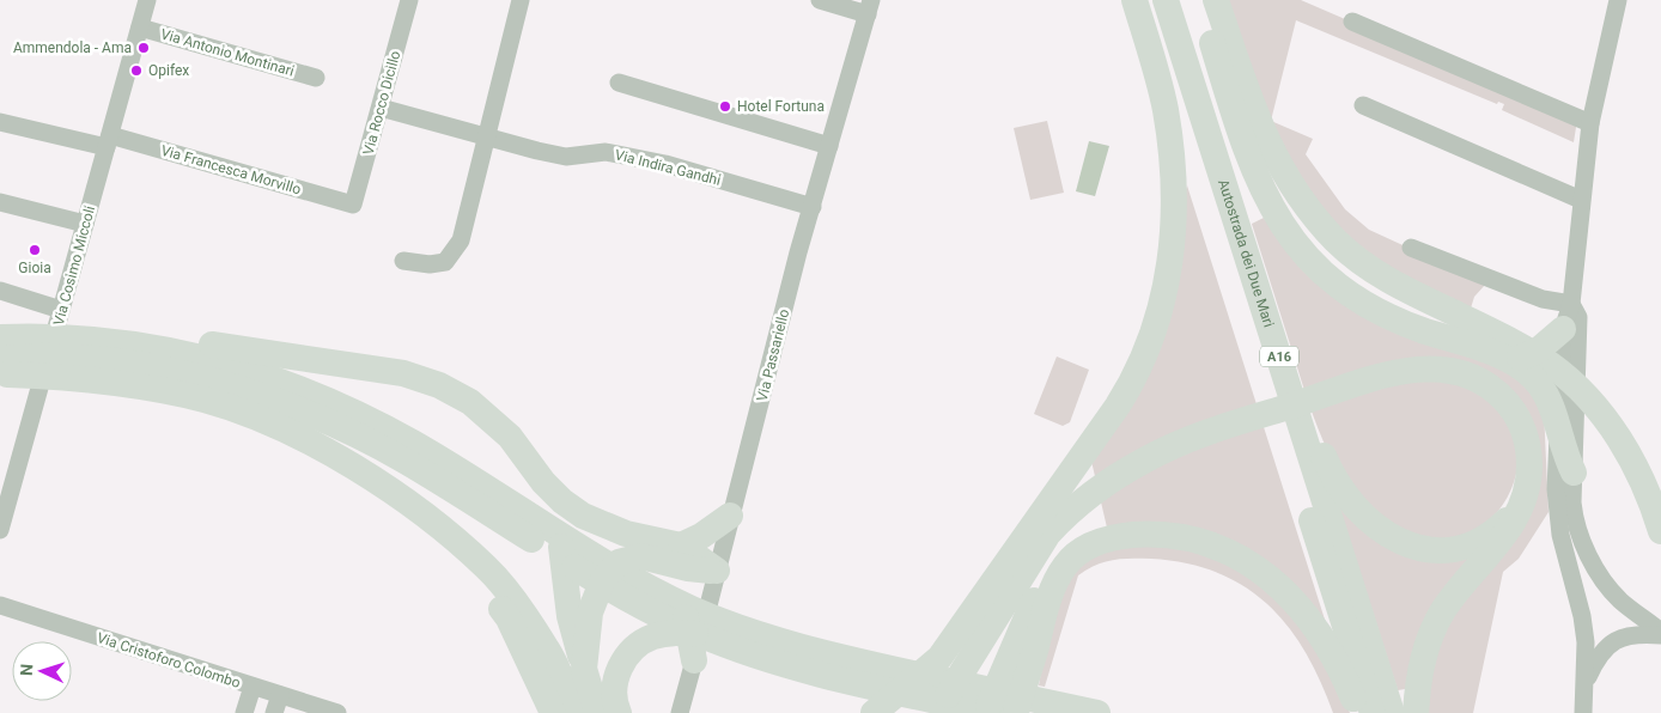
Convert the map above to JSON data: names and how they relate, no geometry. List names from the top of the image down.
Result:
{
  "streets": {
    "highway": ["Autostrada dei Due Mari", "A16"],
    "street": [
      "Via Antonio Montinari",
      "Via Rocco Dicillo",
      "Via Indira Gandhi",
      "Via Francesca Morvillo",
      "Via Cosimo Miccoli",
      "Via Passariello",
      "Via Cristoforo Colombo"
    ]
  },
  "crossings": [
    ["Via Antonio Montinari", "Via Cosimo Miccoli"],
    ["Via Rocco Dicillo", "Via Indira Gandhi"],
    ["Via Rocco Dicillo", "Via Francesca Morvillo"],
    ["Via Indira Gandhi", "Via Passariello"],
    ["Via Francesca Morvillo", "Via Cosimo Miccoli"]
  ],
  "places": [
    "Ammendola - Ama",
    "Opifex",
    "Hotel Fortuna",
    "Gioia"
  ],
  "north": "left"
}
